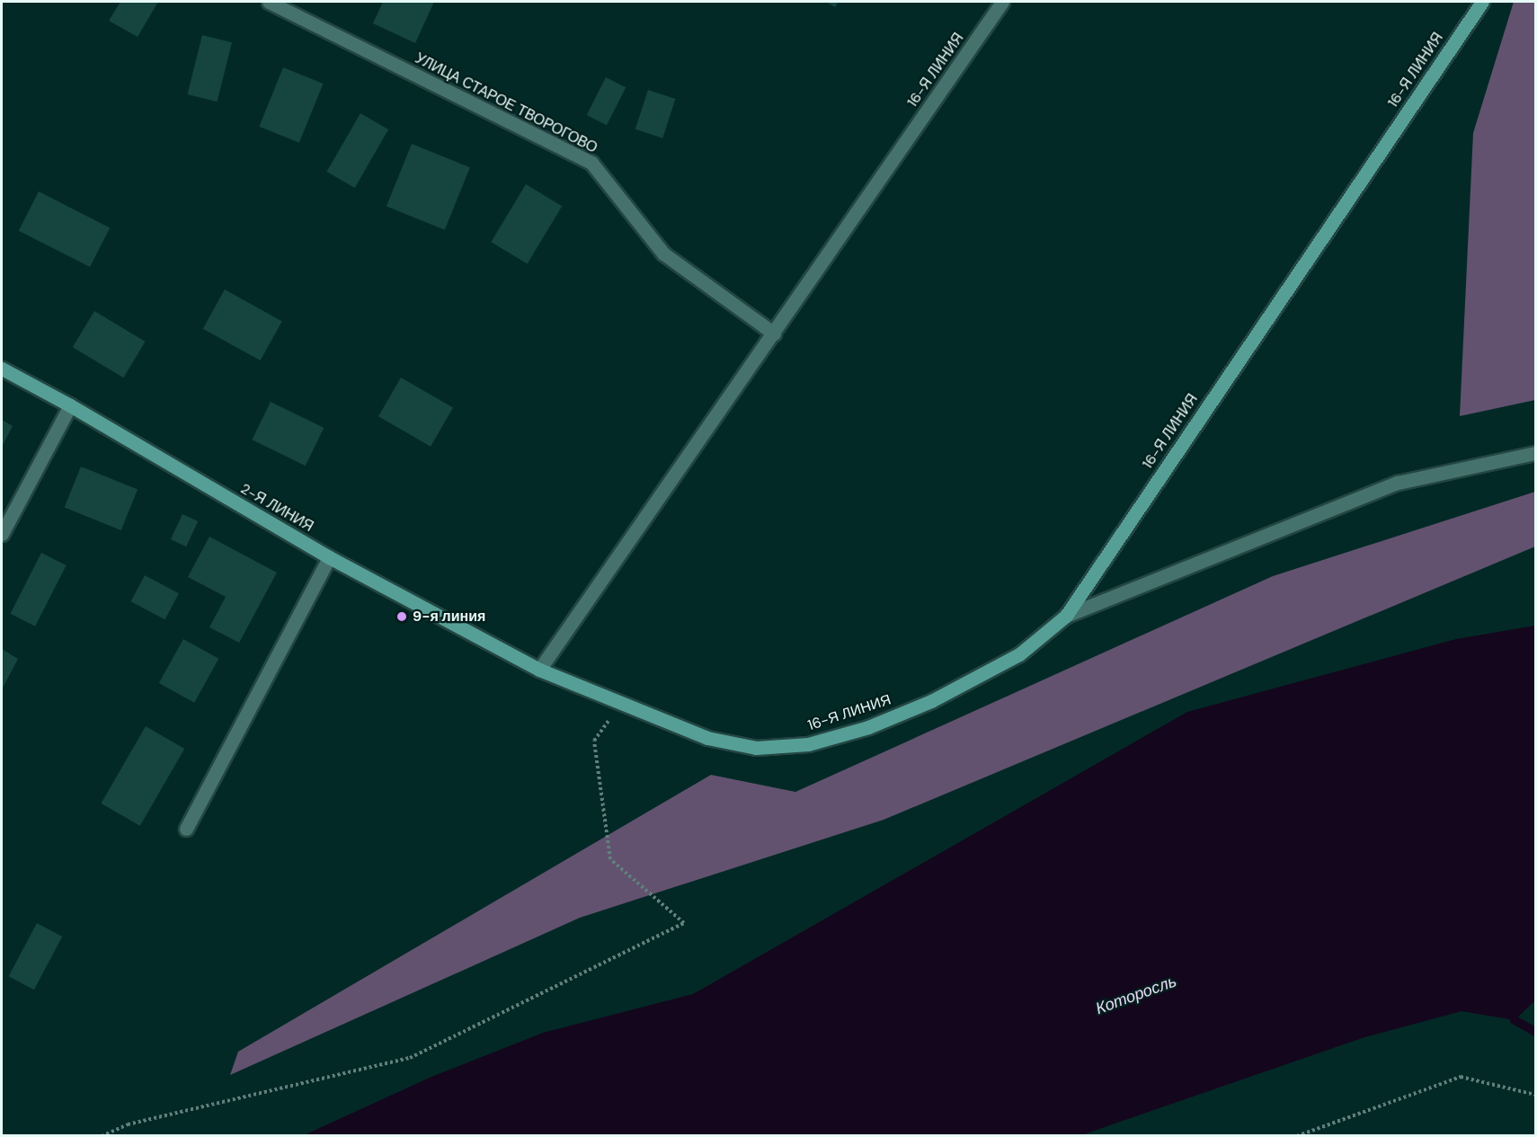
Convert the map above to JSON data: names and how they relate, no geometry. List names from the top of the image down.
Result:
{
  "streets": {
    "street": ["16-Я ЛИНИЯ", "УЛИЦА СТАРОЕ ТВОРОГОВО", "2-Я ЛИНИЯ"]
  },
  "crossings": [
    ["16-Я ЛИНИЯ", "УЛИЦА СТАРОЕ ТВОРОГОВО"],
    ["16-Я ЛИНИЯ", "2-Я ЛИНИЯ"]
  ],
  "water": ["Которосль"],
  "places": ["9-я линия"]
}
